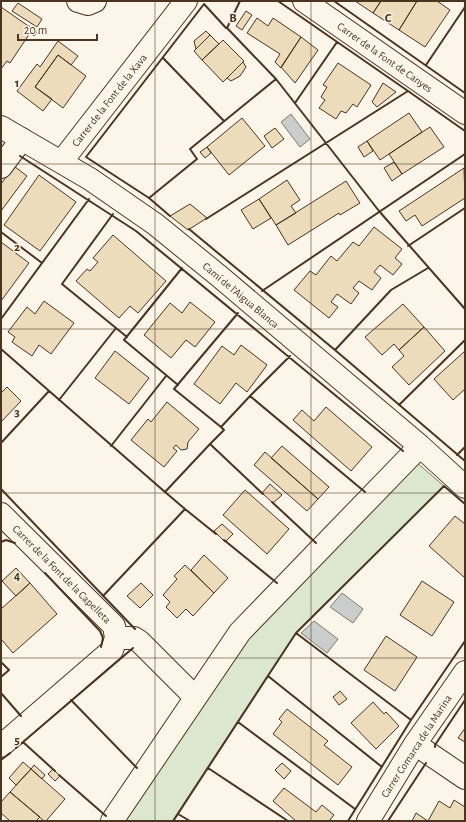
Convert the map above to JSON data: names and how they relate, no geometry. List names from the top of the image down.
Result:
{
  "streets": {
    "street": [
      "Carrer de la Font de Canyes",
      "Carrer de la Font de la Xava",
      "Camí de l’Aigua Blanca",
      "Carrer de la Font de la Capelleta",
      "Carrer Comarca de la Marina"
    ]
  },
  "crossings": [
    ["Carrer de la Font de la Xava", "Camí de l’Aigua Blanca"]
  ],
  "scale_bar": "20 m",
  "grid": {
    "columns": ["B", "C"],
    "rows": [
      "1",
      "2",
      "3",
      "4",
      "5"
    ]
  }
}
